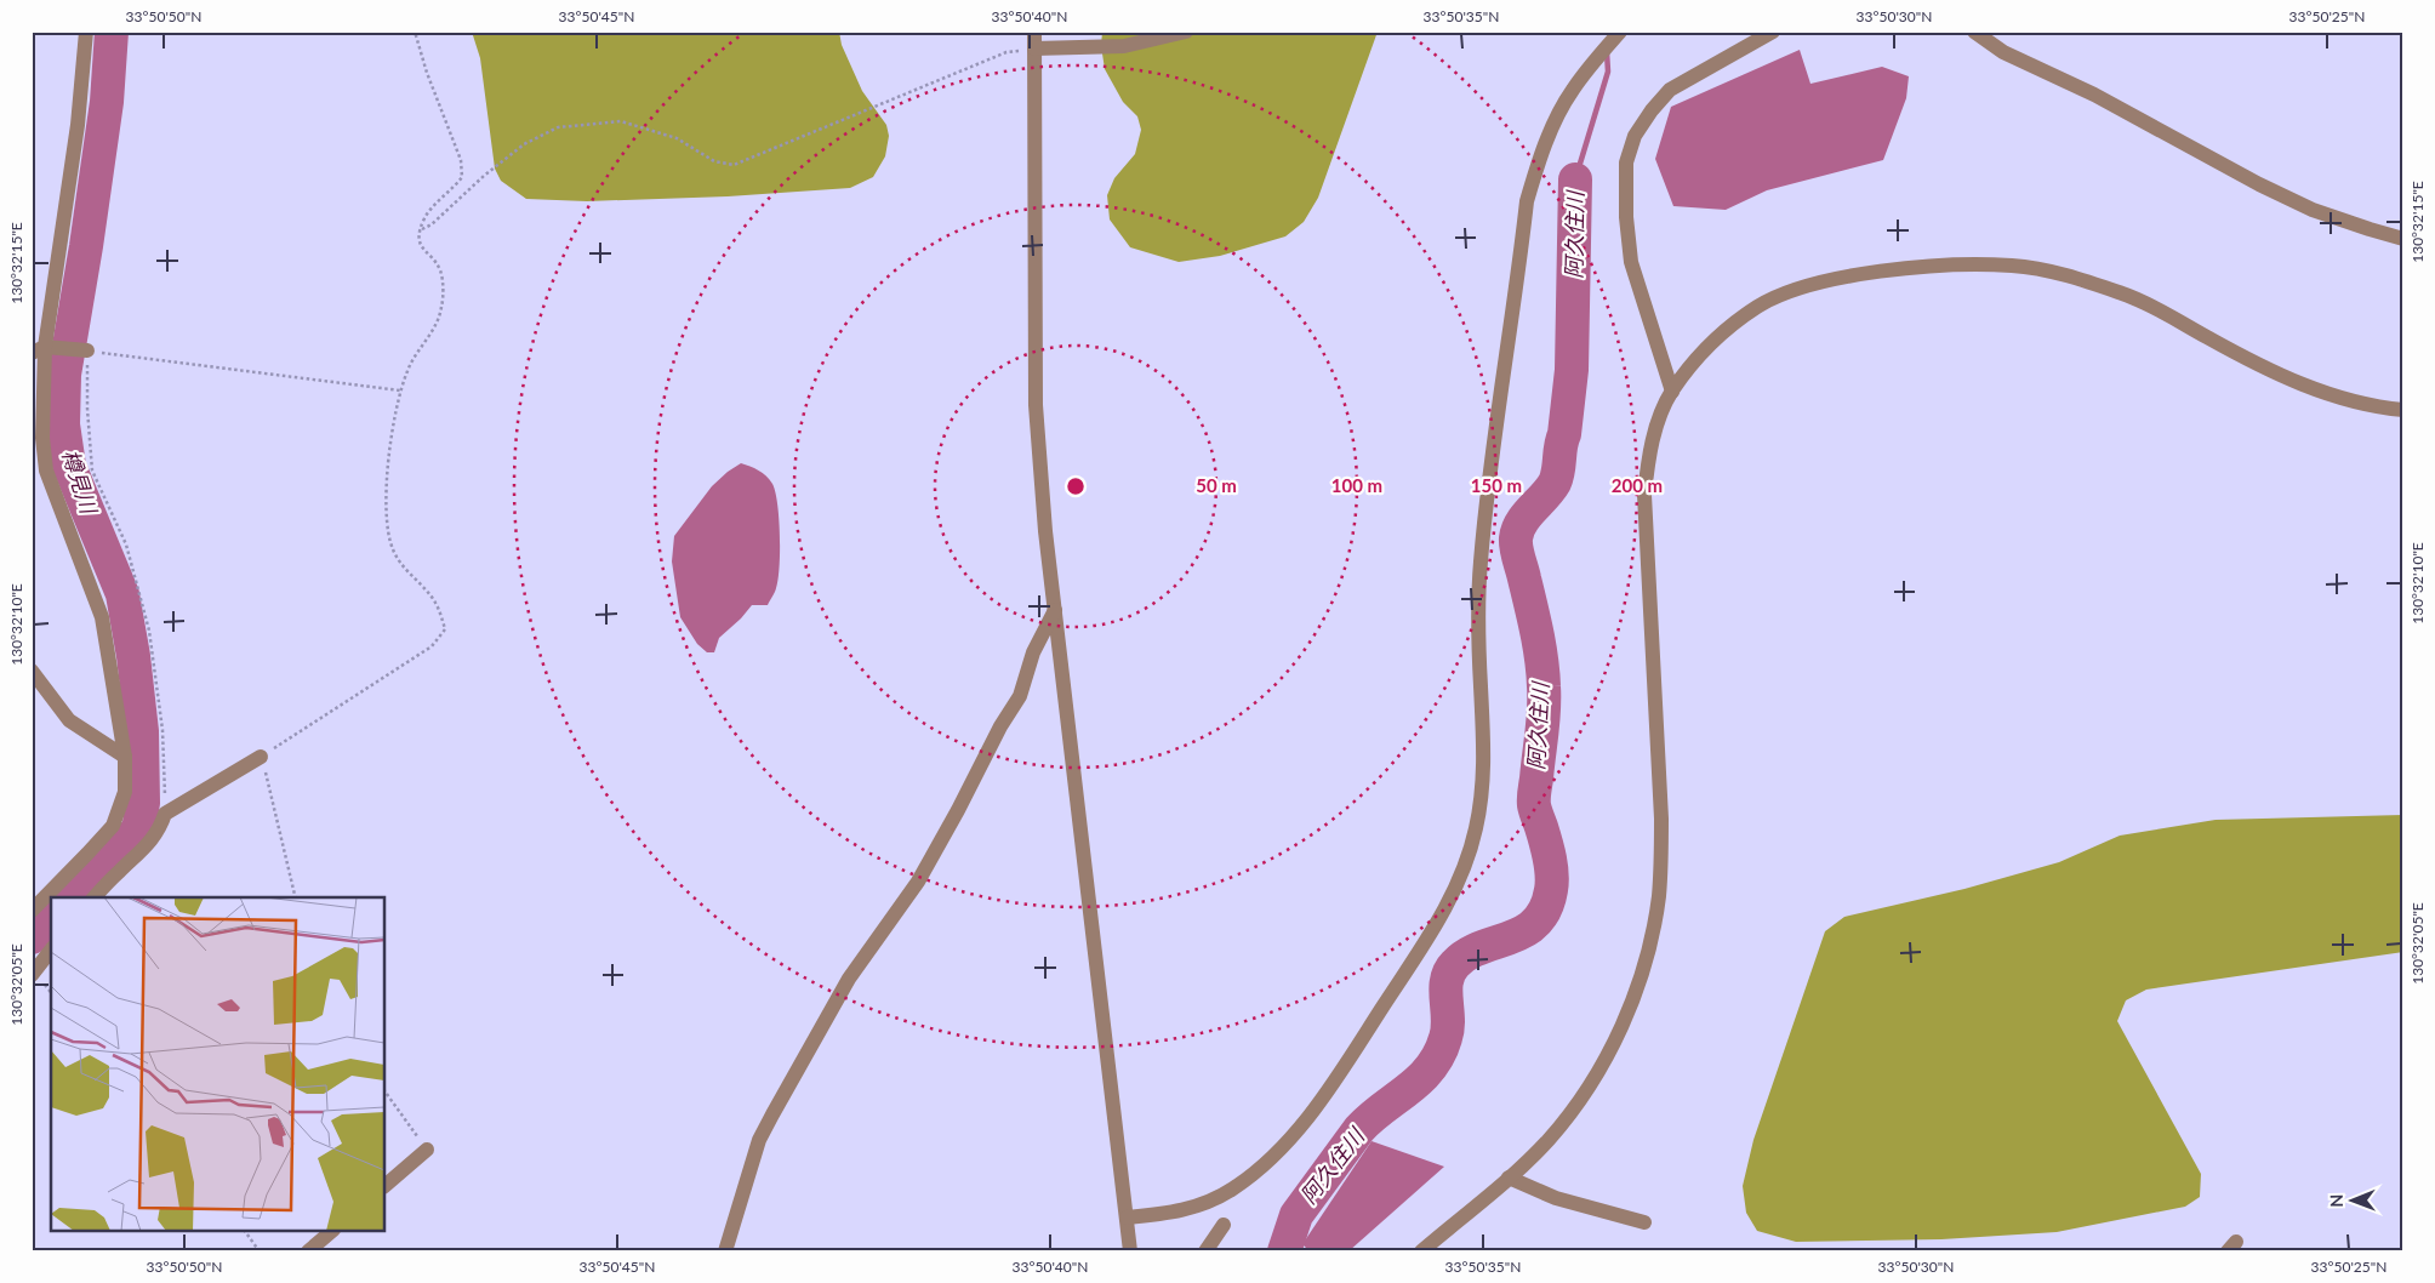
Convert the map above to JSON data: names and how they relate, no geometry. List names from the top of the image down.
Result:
{
  "water": ["阿久住川", "樽見川"],
  "north": "left",
  "coordinates": [
    "33°50'50\"N",
    "33°50'45\"N",
    "33°50'40\"N",
    "33°50'35\"N",
    "33°50'30\"N",
    "33°50'25\"N",
    "130°32'15\"E",
    "130°32'10\"E",
    "130°32'05\"E"
  ],
  "rings": [
    "50 m",
    "100 m",
    "150 m",
    "200 m"
  ]
}
